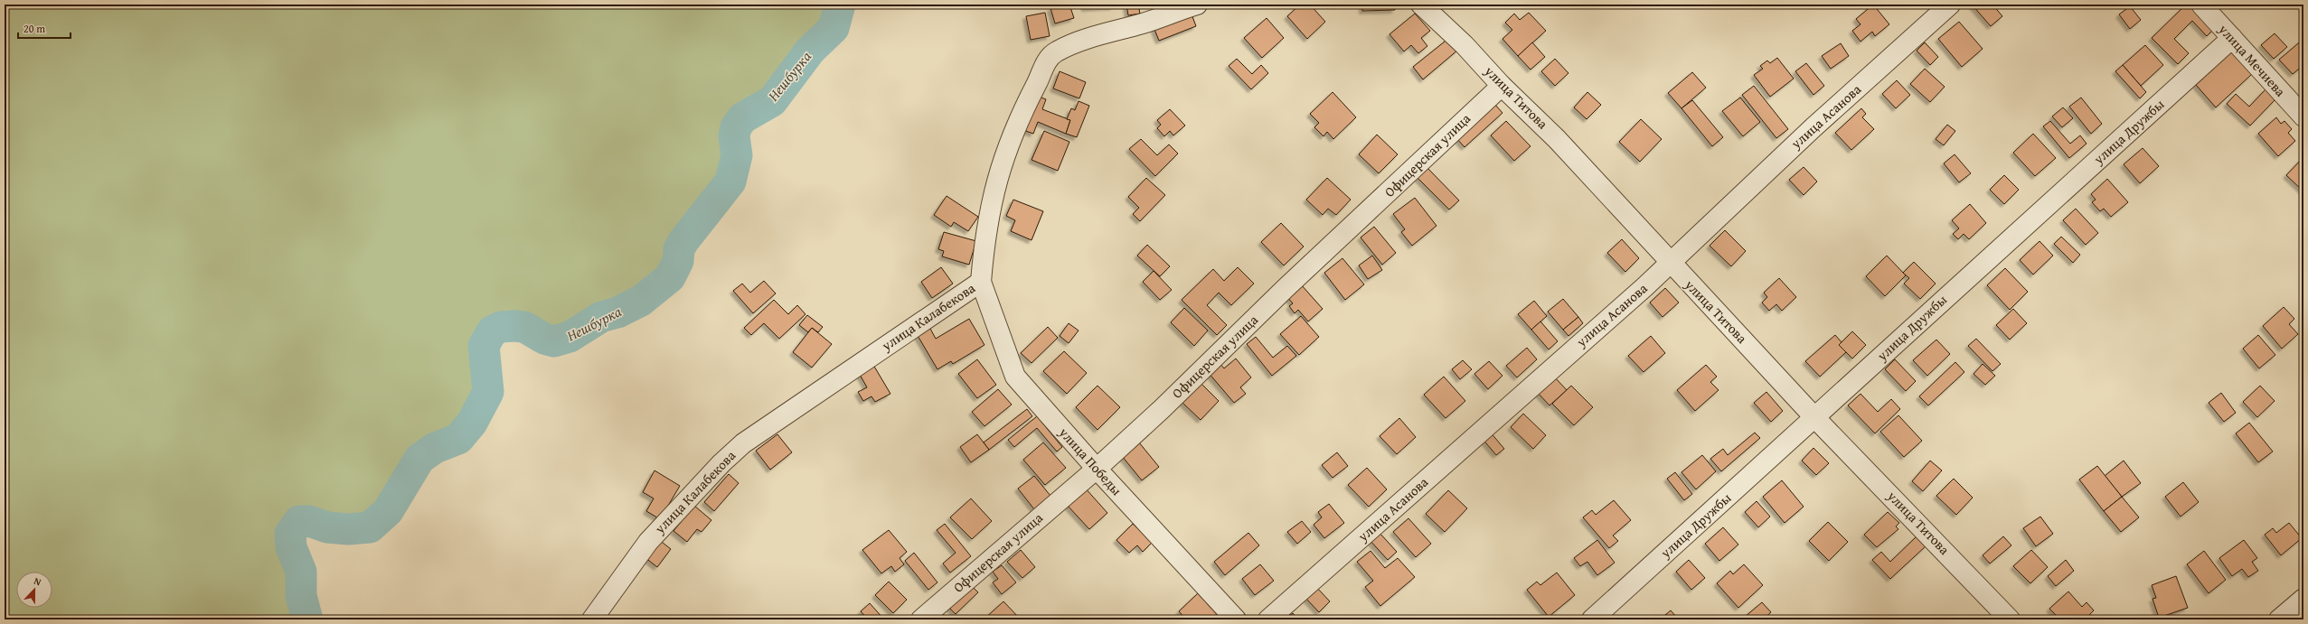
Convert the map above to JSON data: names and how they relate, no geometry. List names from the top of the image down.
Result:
{
  "streets": {
    "street": [
      "улица Мечиева",
      "улица Титова",
      "улица Асанова",
      "улица Дружбы",
      "Офицерская улица",
      "улица Калабекова",
      "улица Победы"
    ]
  },
  "crossings": [
    ["улица Мечиева", "улица Дружбы"],
    ["улица Титова", "улица Асанова"],
    ["улица Титова", "улица Дружбы"],
    ["улица Титова", "Офицерская улица"],
    ["Офицерская улица", "улица Победы"],
    ["улица Калабекова", "улица Победы"]
  ],
  "water": ["Нешбурка"],
  "scale_bar": "20 m",
  "north": "top"
}
